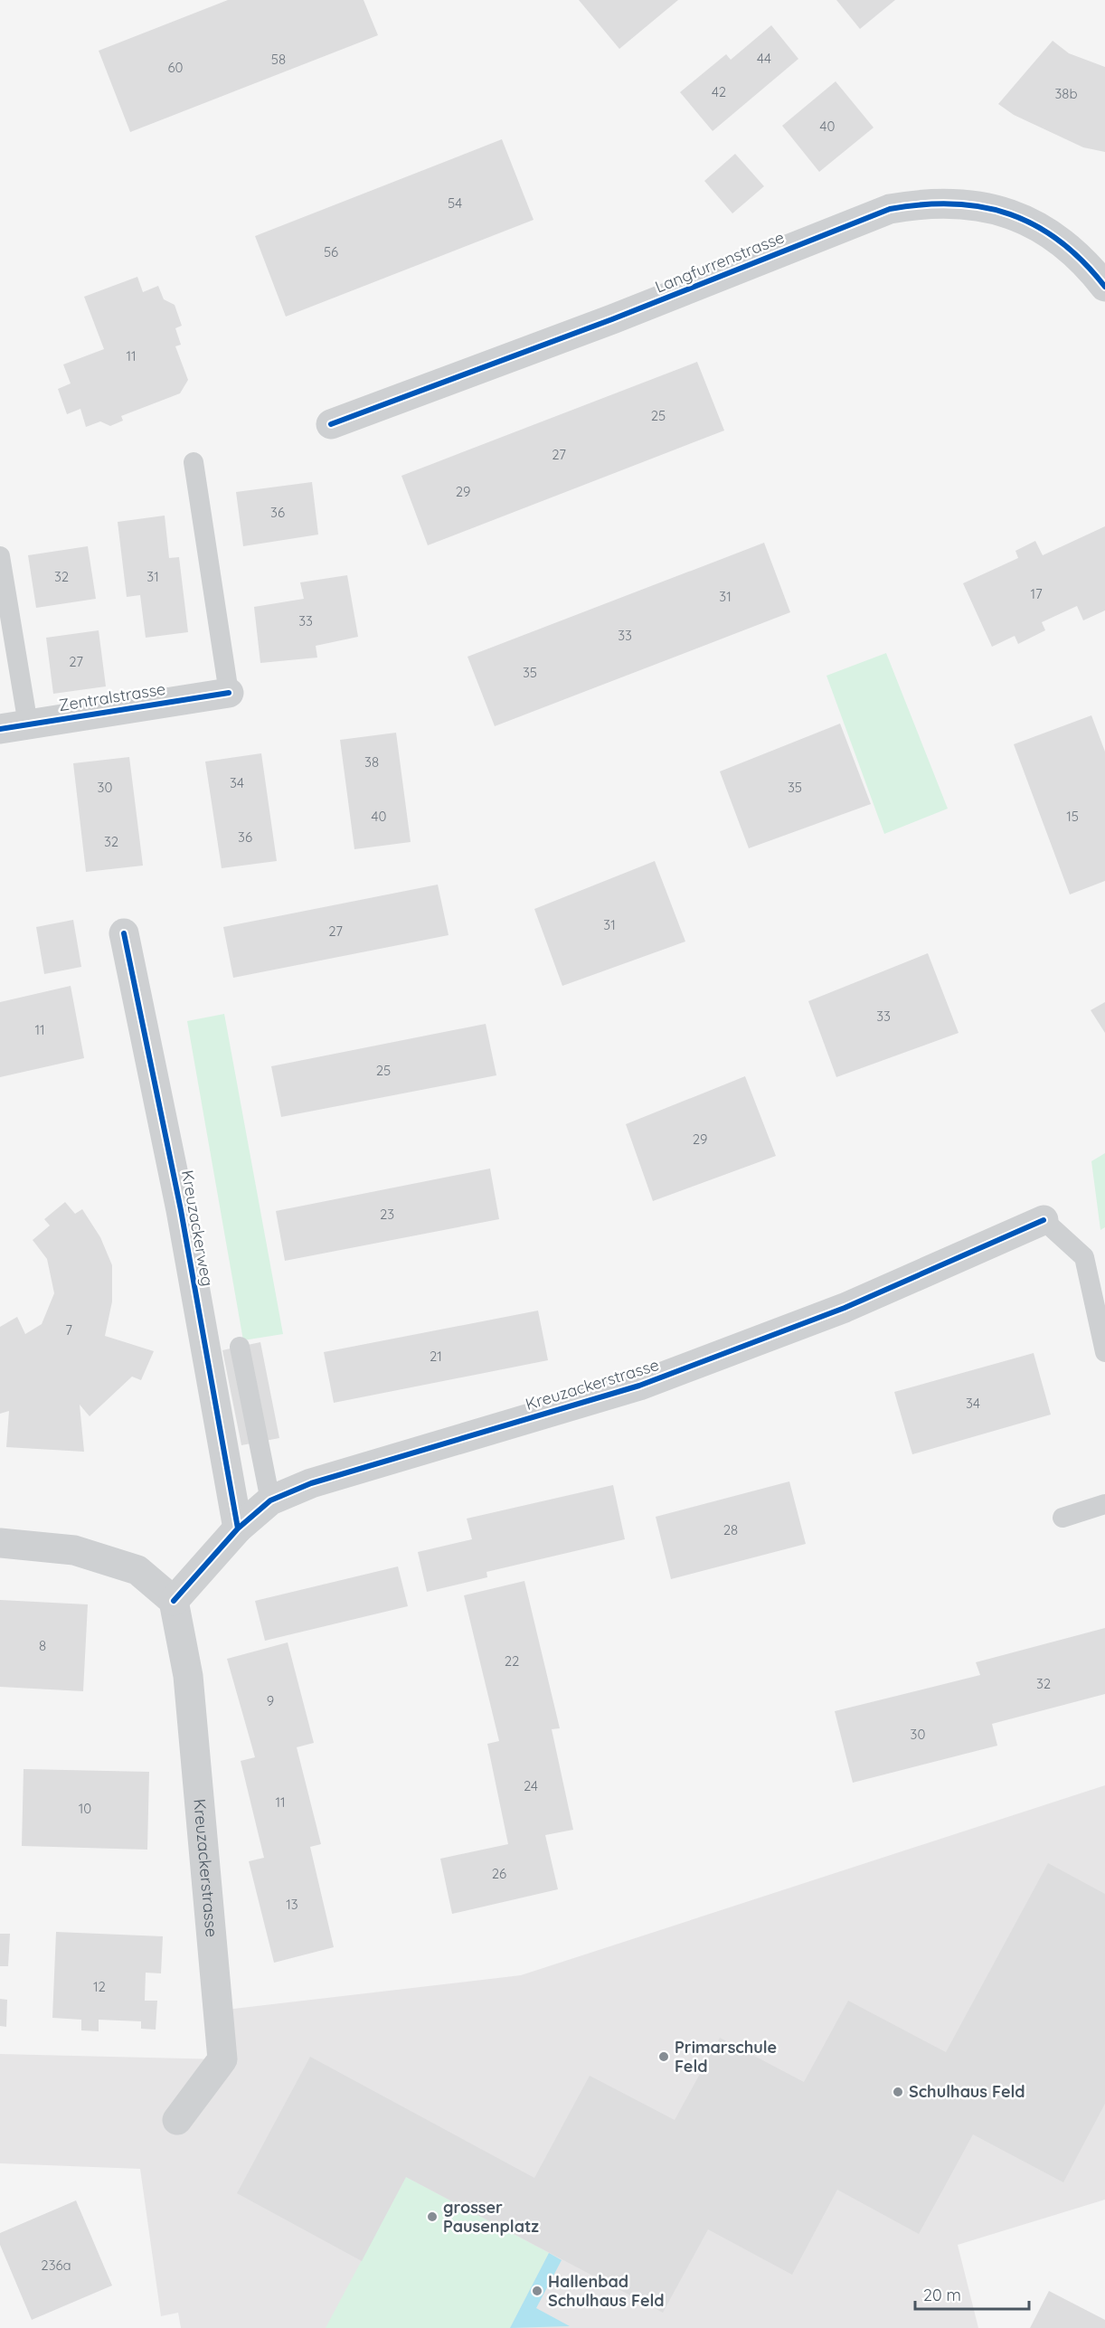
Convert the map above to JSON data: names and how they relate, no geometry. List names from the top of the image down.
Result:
{
  "streets": {
    "street": [
      "Langfurrenstrasse",
      "Zentralstrasse",
      "Kreuzackerweg",
      "Kreuzackerstrasse"
    ]
  },
  "crossings": [
    ["Kreuzackerweg", "Kreuzackerstrasse"]
  ],
  "places": [
    "Primarschule Feld",
    "Schulhaus Feld",
    "grosser Pausenplatz",
    "Hallenbad Schulhaus Feld"
  ],
  "house_numbers": [
    "44",
    "58",
    "60",
    "42",
    "38b",
    "40",
    "54",
    "56",
    "11",
    "25",
    "27",
    "29",
    "36",
    "32",
    "31",
    "17",
    "31",
    "33",
    "33",
    "27",
    "35",
    "38",
    "34",
    "30",
    "35",
    "40",
    "15",
    "36",
    "32",
    "31",
    "27",
    "33",
    "11",
    "25",
    "29",
    "23",
    "7",
    "21",
    "34",
    "28",
    "8",
    "22",
    "32",
    "9",
    "30",
    "24",
    "11",
    "10",
    "26",
    "13",
    "12",
    "236a"
  ],
  "scale_bar": "20 m"
}
